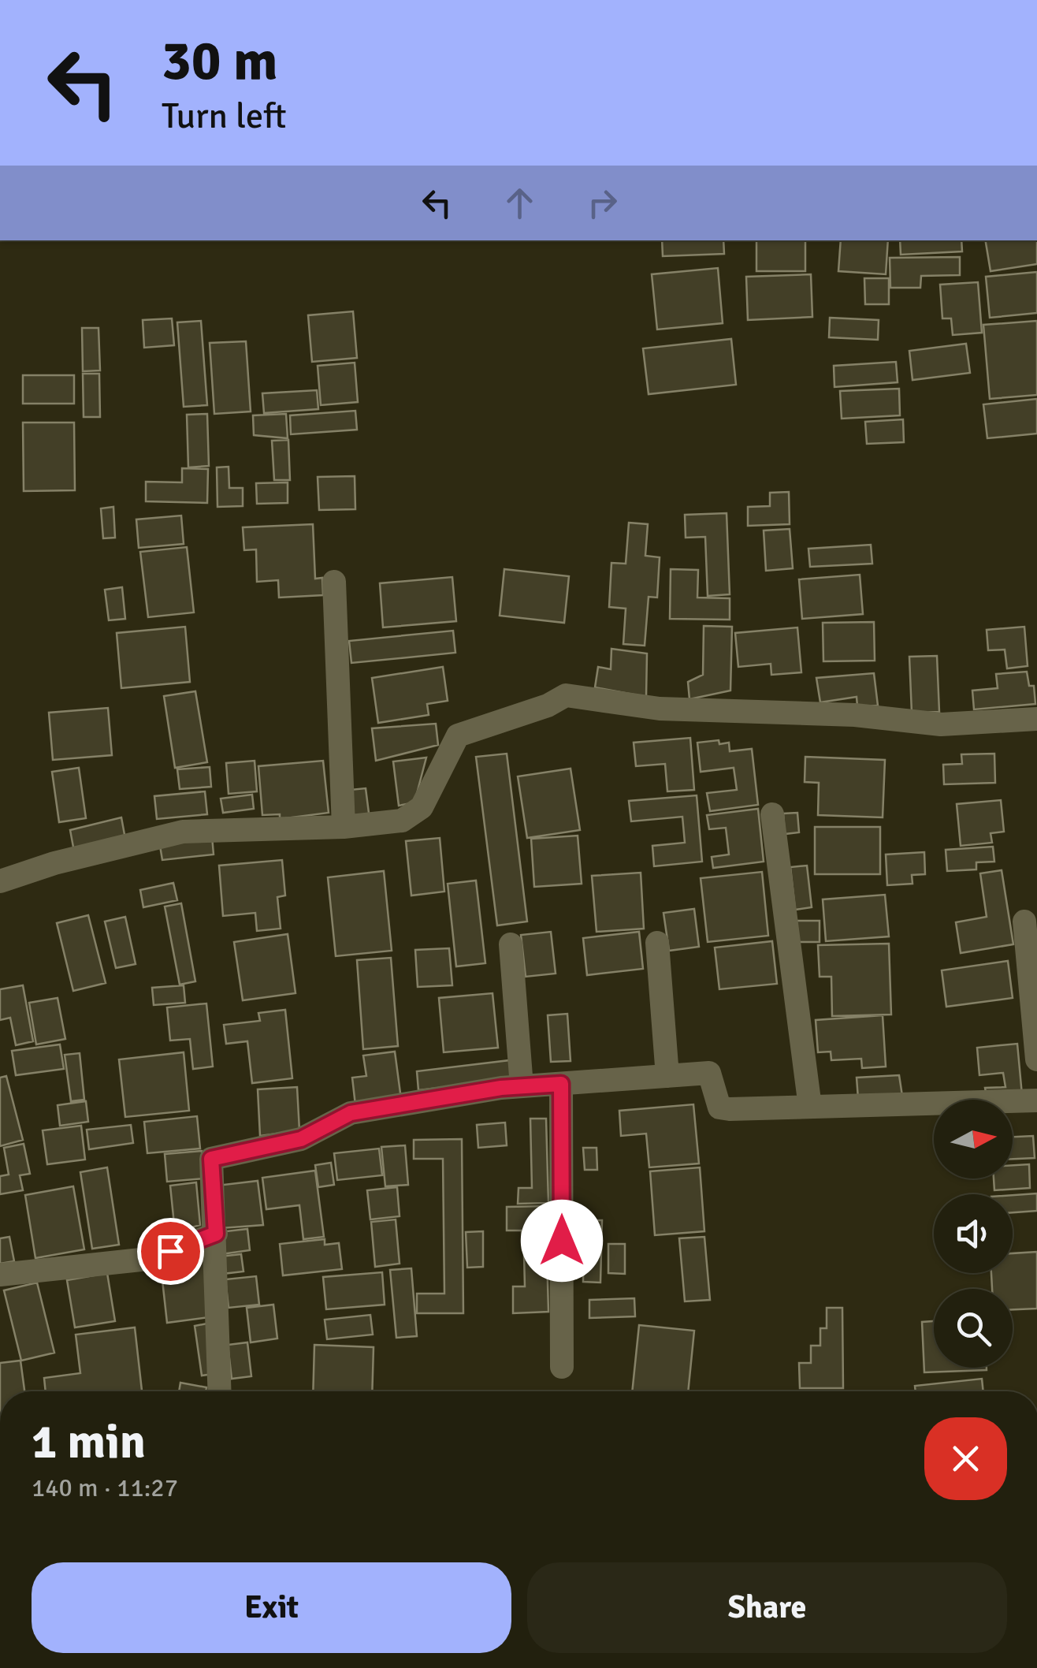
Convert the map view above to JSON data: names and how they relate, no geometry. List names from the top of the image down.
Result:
{
  "north": "right",
  "page": {
    "turn": ["30 m", "Turn left"],
    "heading": ["1 min", "140 m · 11:27"],
    "buttons": ["Exit", "Share"]
  }
}
